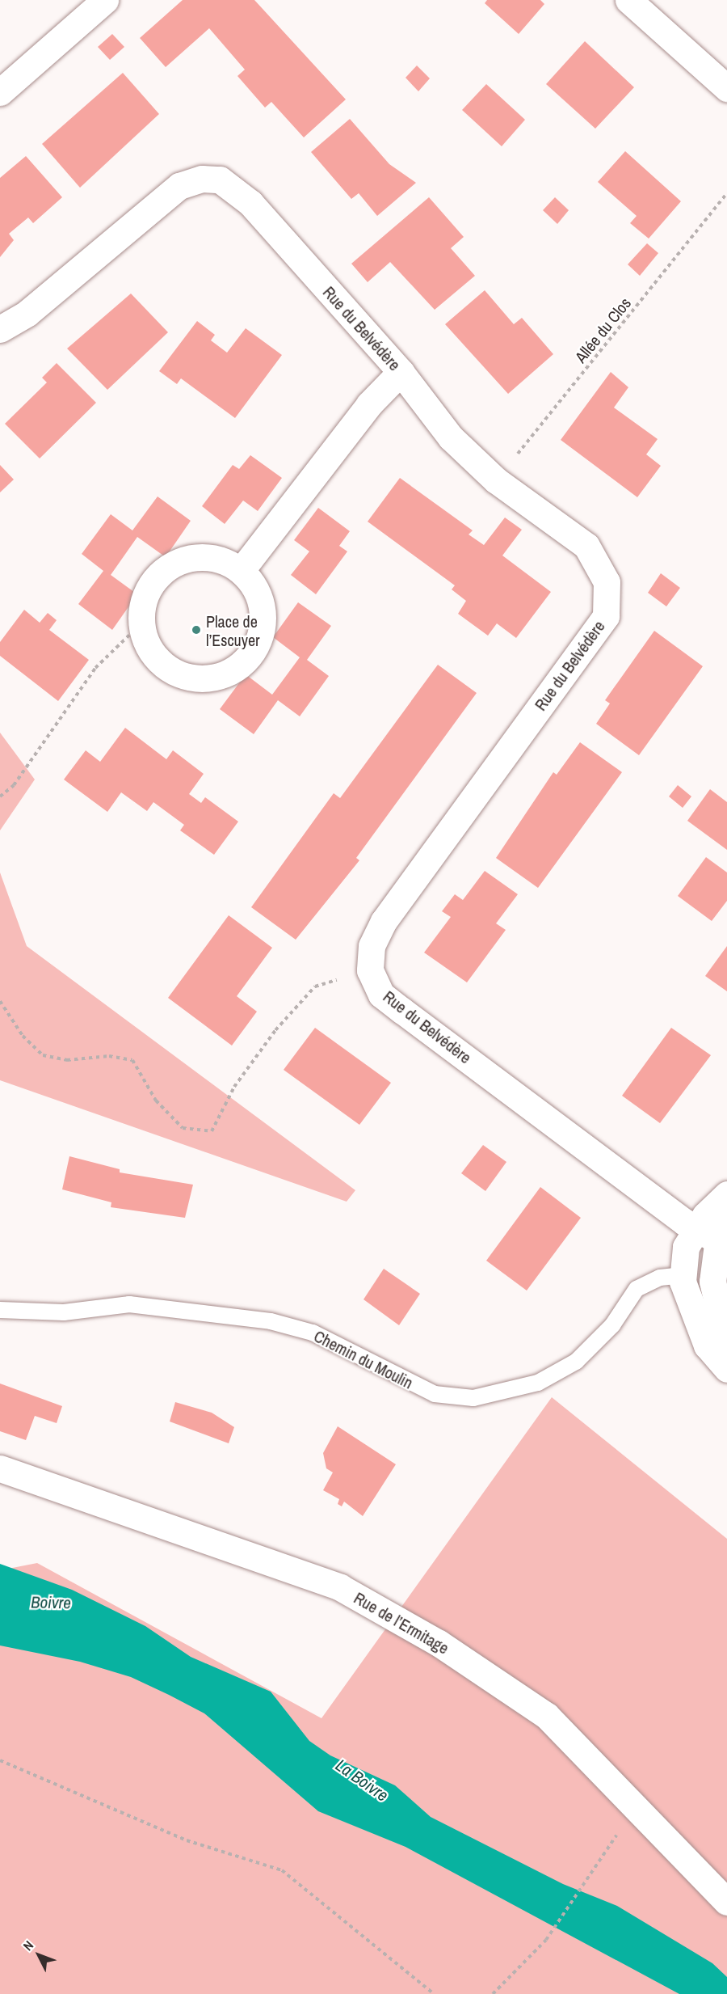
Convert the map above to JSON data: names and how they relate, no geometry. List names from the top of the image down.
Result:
{
  "streets": {
    "street": ["Rue du Belvédère", "Rue de l’Ermitage"],
    "lane": ["Chemin du Moulin"],
    "path": ["Allée du Clos"]
  },
  "crossings": [
    ["Rue du Belvédère", "Allée du Clos"]
  ],
  "water": ["Boivre", "La Boivre"],
  "places": ["Place de l’Escuyer"],
  "north": "top left"
}
